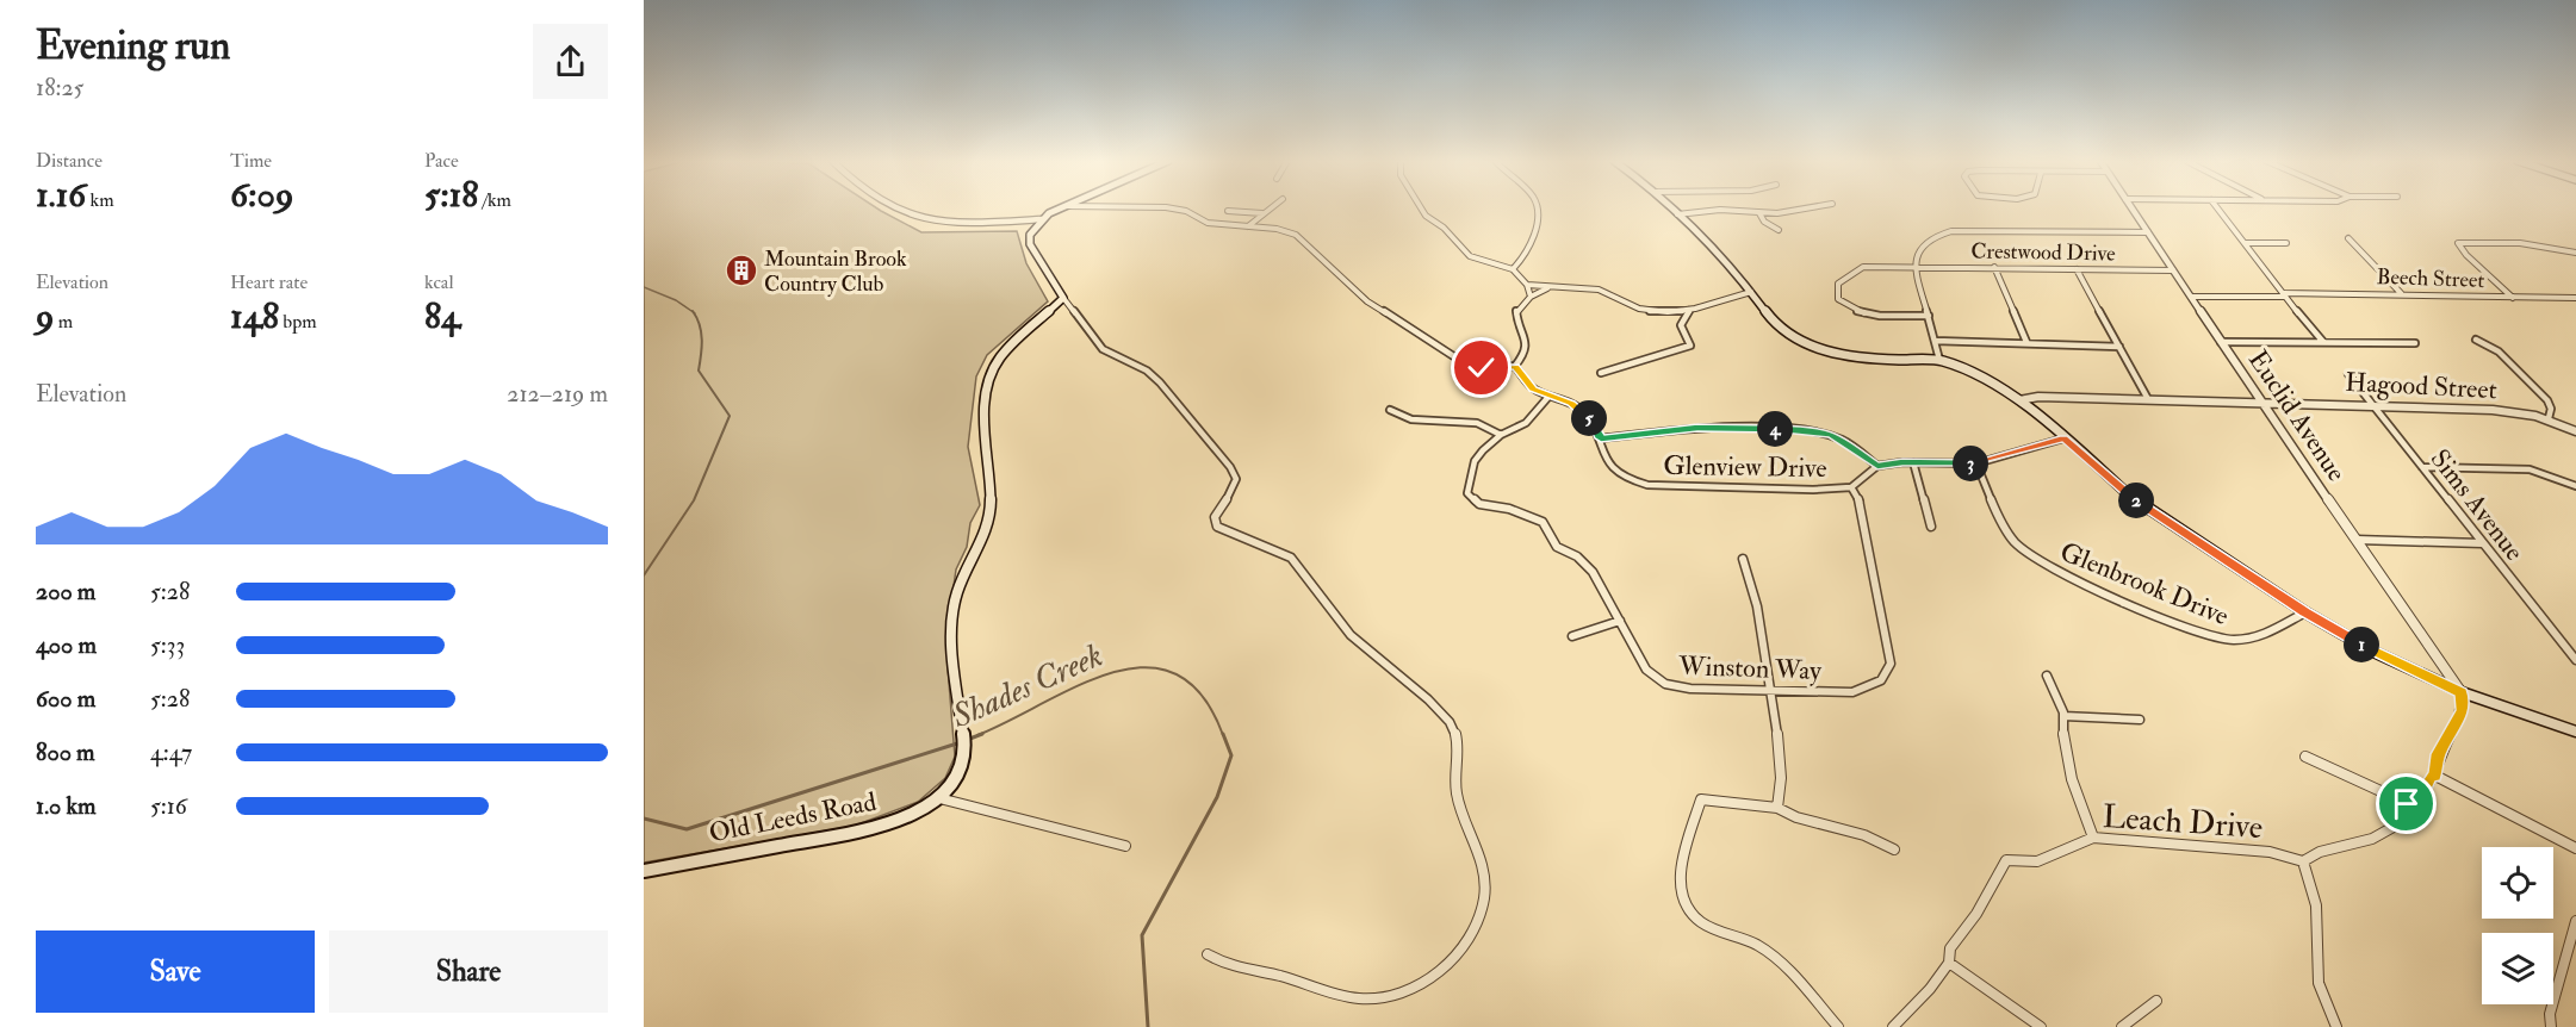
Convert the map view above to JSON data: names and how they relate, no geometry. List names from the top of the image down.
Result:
{
  "streets": {
    "main road": ["Old Leeds Road"],
    "street": [
      "Crestwood Drive",
      "Beech Street",
      "Hagood Street",
      "Euclid Avenue",
      "Glenview Drive",
      "Sims Avenue",
      "Glenbrook Drive",
      "Winston Way",
      "Leach Drive"
    ]
  },
  "crossings": [
    ["Crestwood Drive", "Euclid Avenue"],
    ["Beech Street", "Euclid Avenue"],
    ["Hagood Street", "Euclid Avenue"],
    ["Hagood Street", "Sims Avenue"],
    ["Glenview Drive", "Winston Way"]
  ],
  "water": ["Shades Creek"],
  "places": {
    "building": ["Mountain Brook Country Club"]
  },
  "page": {
    "heading": ["Evening run", "18:25"],
    "stats": [
      ["Distance", "1.16 km"],
      ["Time", "6:09"],
      ["Pace", "5:18 /km"],
      ["Elevation", "9 m"],
      ["Heart rate", "148 bpm"],
      ["kcal", "84"]
    ],
    "chart": ["Elevation", "212–219 m"],
    "pins": [
      "5",
      "4",
      "3",
      "2",
      "1"
    ],
    "list": [
      {
        "name": "200 m",
        "note": "5:28"
      },
      {
        "name": "400 m",
        "note": "5:33"
      },
      {
        "name": "600 m",
        "note": "5:28"
      },
      {
        "name": "800 m",
        "note": "4:47"
      },
      {
        "name": "1.0 km",
        "note": "5:16"
      }
    ],
    "buttons": ["Save", "Share"]
  }
}
